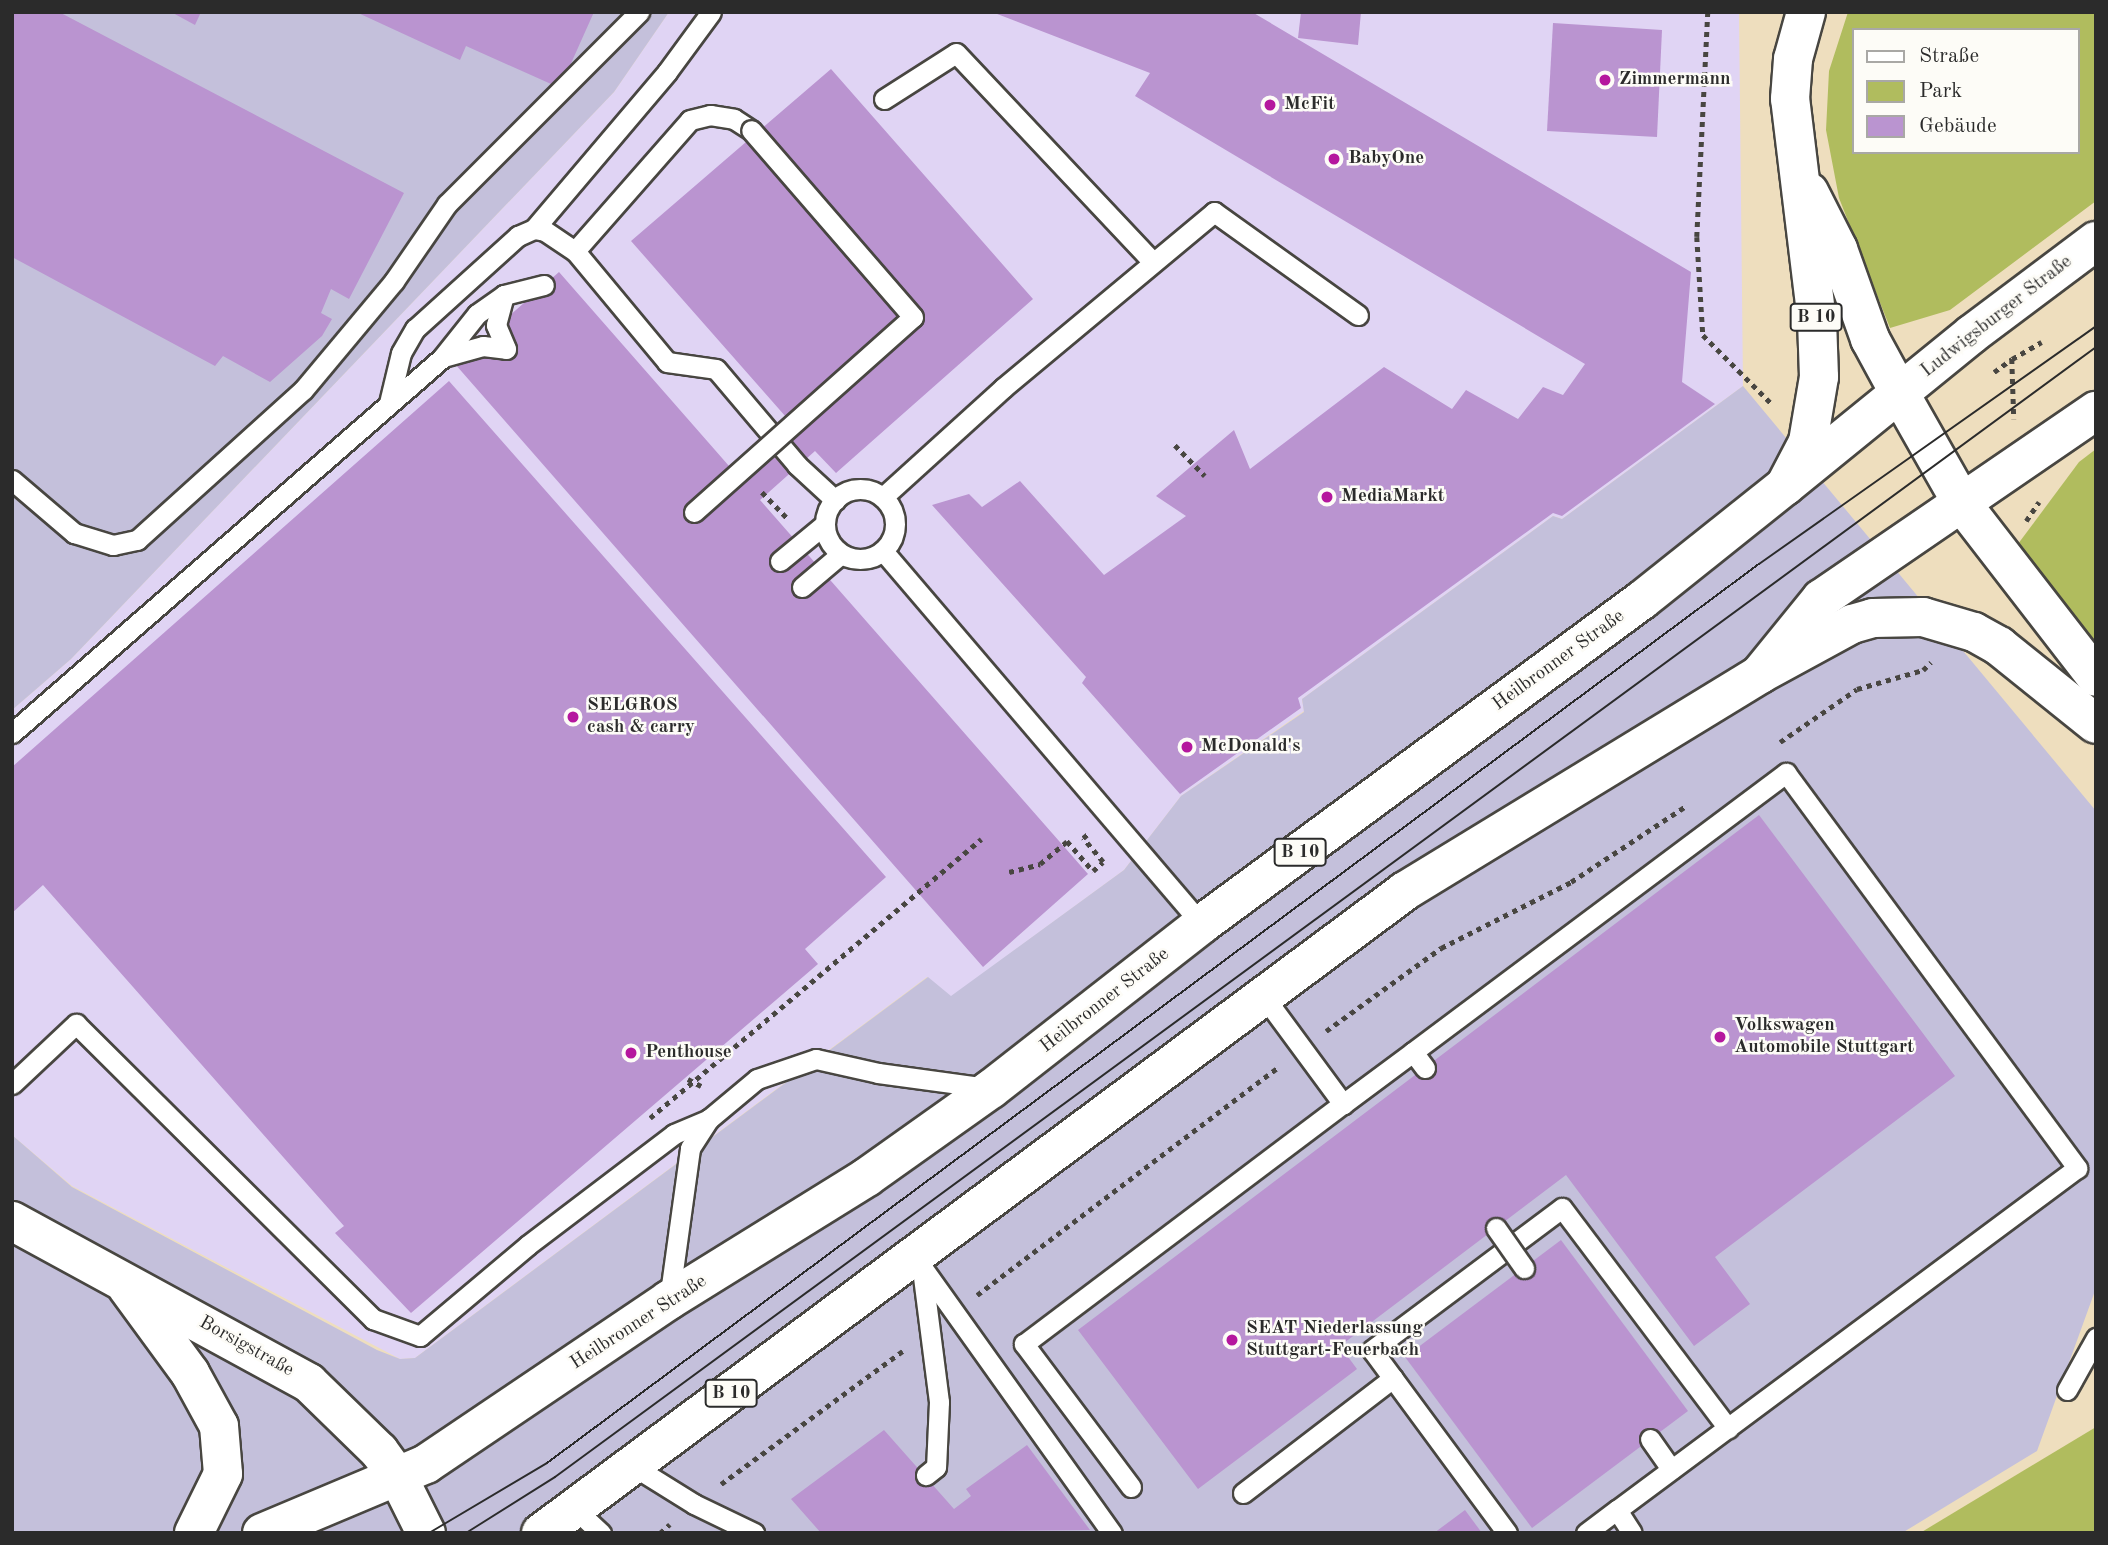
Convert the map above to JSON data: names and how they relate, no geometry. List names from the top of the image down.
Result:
{
  "streets": {
    "main road": [
      "B 10",
      "Ludwigsburger Straße",
      "Heilbronner Straße",
      "Borsigstraße"
    ]
  },
  "crossings": [
    ["B 10", "Ludwigsburger Straße"],
    ["B 10", "Heilbronner Straße"],
    ["Ludwigsburger Straße", "Heilbronner Straße"],
    ["Heilbronner Straße", "Borsigstraße"]
  ],
  "places": [
    "Zimmermann",
    "McFit",
    "BabyOne",
    "MediaMarkt",
    "SELGROS cash & carry",
    "McDonald's",
    "Volkswagen Automobile Stuttgart",
    "Penthouse",
    "SEAT Niederlassung Stuttgart-Feuerbach"
  ],
  "legend": ["Straße", "Park", "Gebäude"]
}
